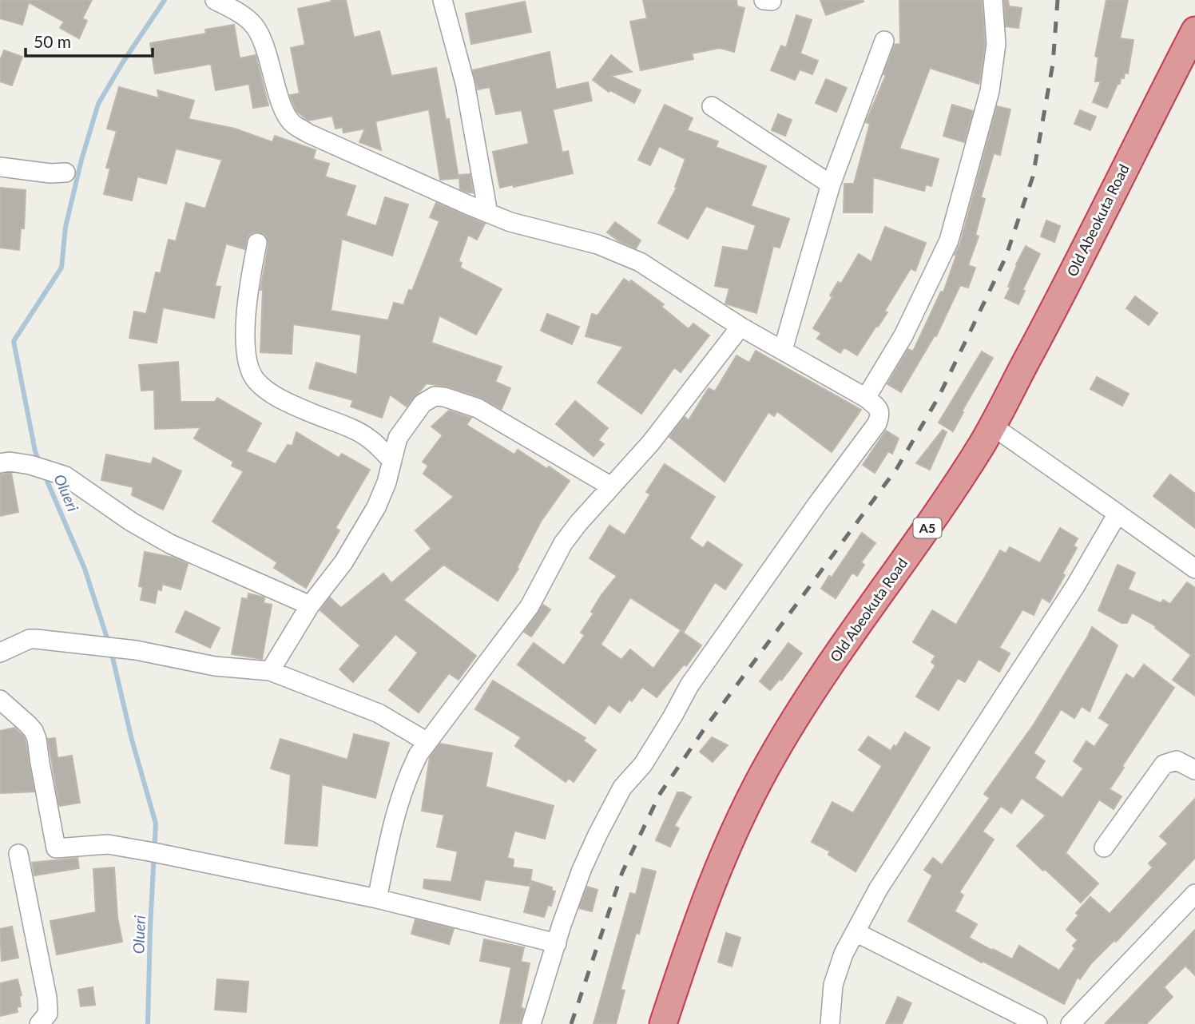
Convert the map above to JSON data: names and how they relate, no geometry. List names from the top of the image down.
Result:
{
  "streets": {
    "highway": ["Old Abeokuta Road", "A5"]
  },
  "water": ["Olueri"],
  "scale_bar": "50 m"
}
